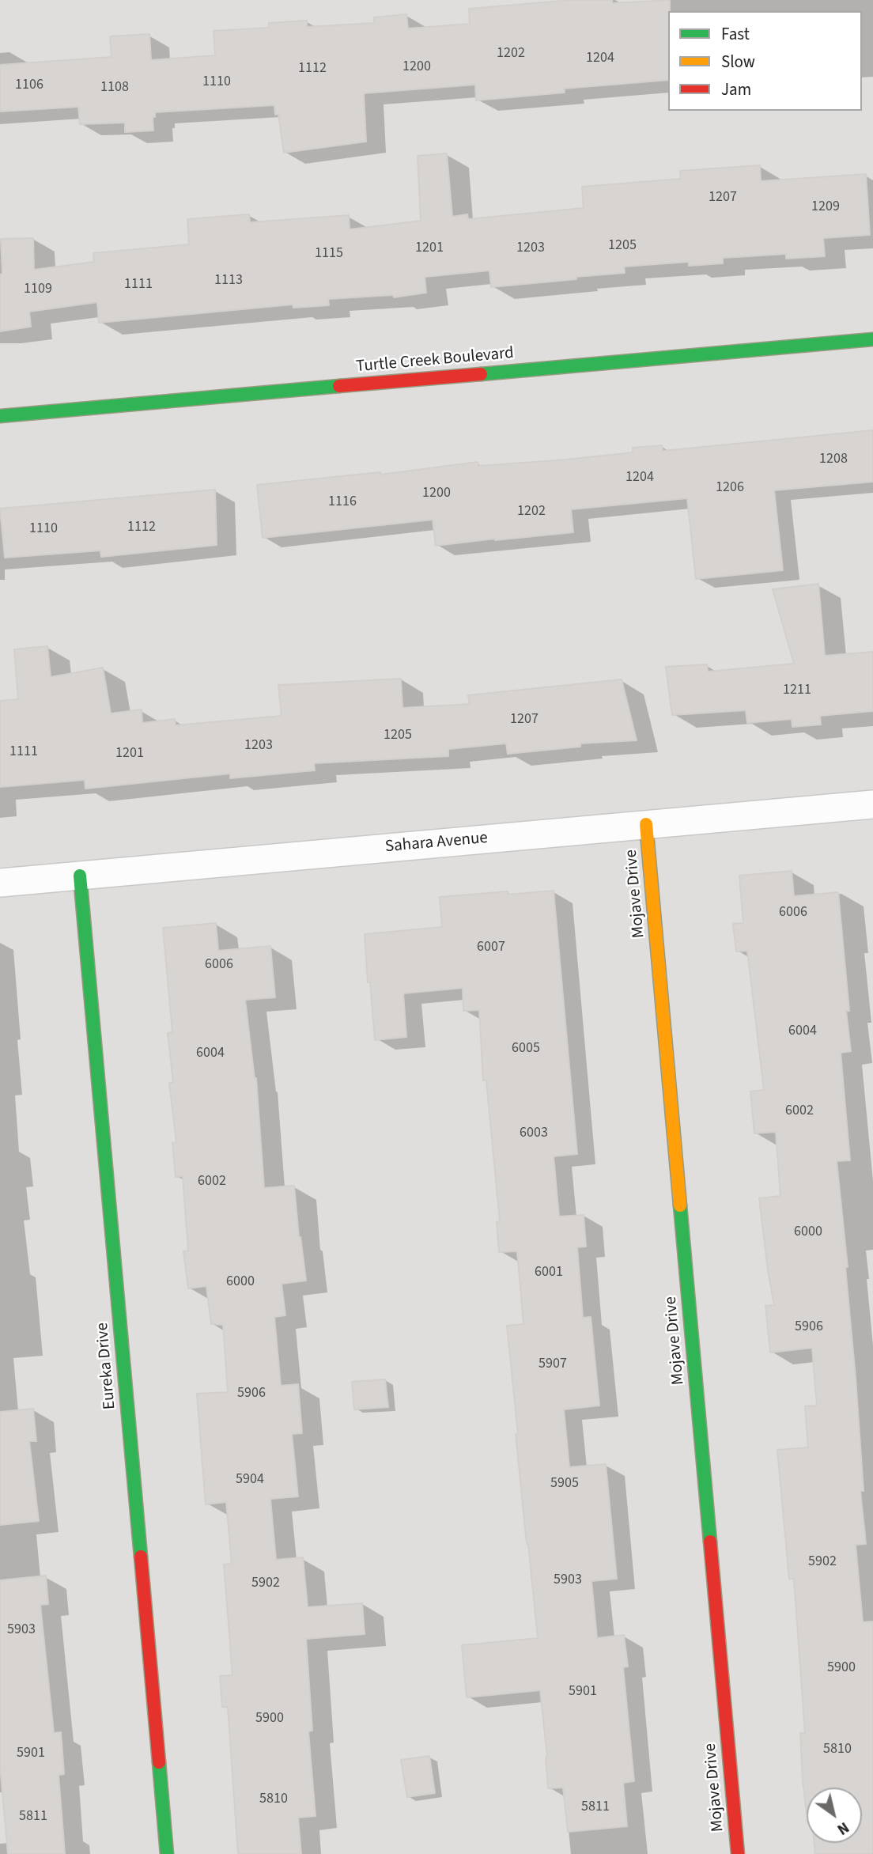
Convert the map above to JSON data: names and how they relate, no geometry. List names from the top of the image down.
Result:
{
  "streets": {
    "street": [
      "Turtle Creek Boulevard",
      "Sahara Avenue",
      "Mojave Drive",
      "Eureka Drive"
    ]
  },
  "crossings": [
    ["Sahara Avenue", "Mojave Drive"],
    ["Sahara Avenue", "Eureka Drive"]
  ],
  "house_numbers": [
    "1202",
    "1204",
    "1200",
    "1112",
    "1110",
    "1106",
    "1108",
    "1207",
    "1209",
    "1205",
    "1201",
    "1203",
    "1115",
    "1113",
    "1111",
    "1109",
    "1208",
    "1204",
    "1206",
    "1200",
    "1116",
    "1202",
    "1112",
    "1110",
    "1211",
    "1207",
    "1205",
    "1203",
    "1111",
    "1201",
    "6006",
    "6007",
    "6006",
    "6004",
    "6005",
    "6004",
    "6002",
    "6003",
    "6002",
    "6000",
    "6001",
    "6000",
    "5906",
    "5907",
    "5906",
    "5904",
    "5905",
    "5902",
    "5903",
    "5902",
    "5903",
    "5900",
    "5901",
    "5900",
    "5810",
    "5901",
    "5810",
    "5811",
    "5811"
  ],
  "legend": ["Fast", "Slow", "Jam"],
  "north": "bottom right"
}
